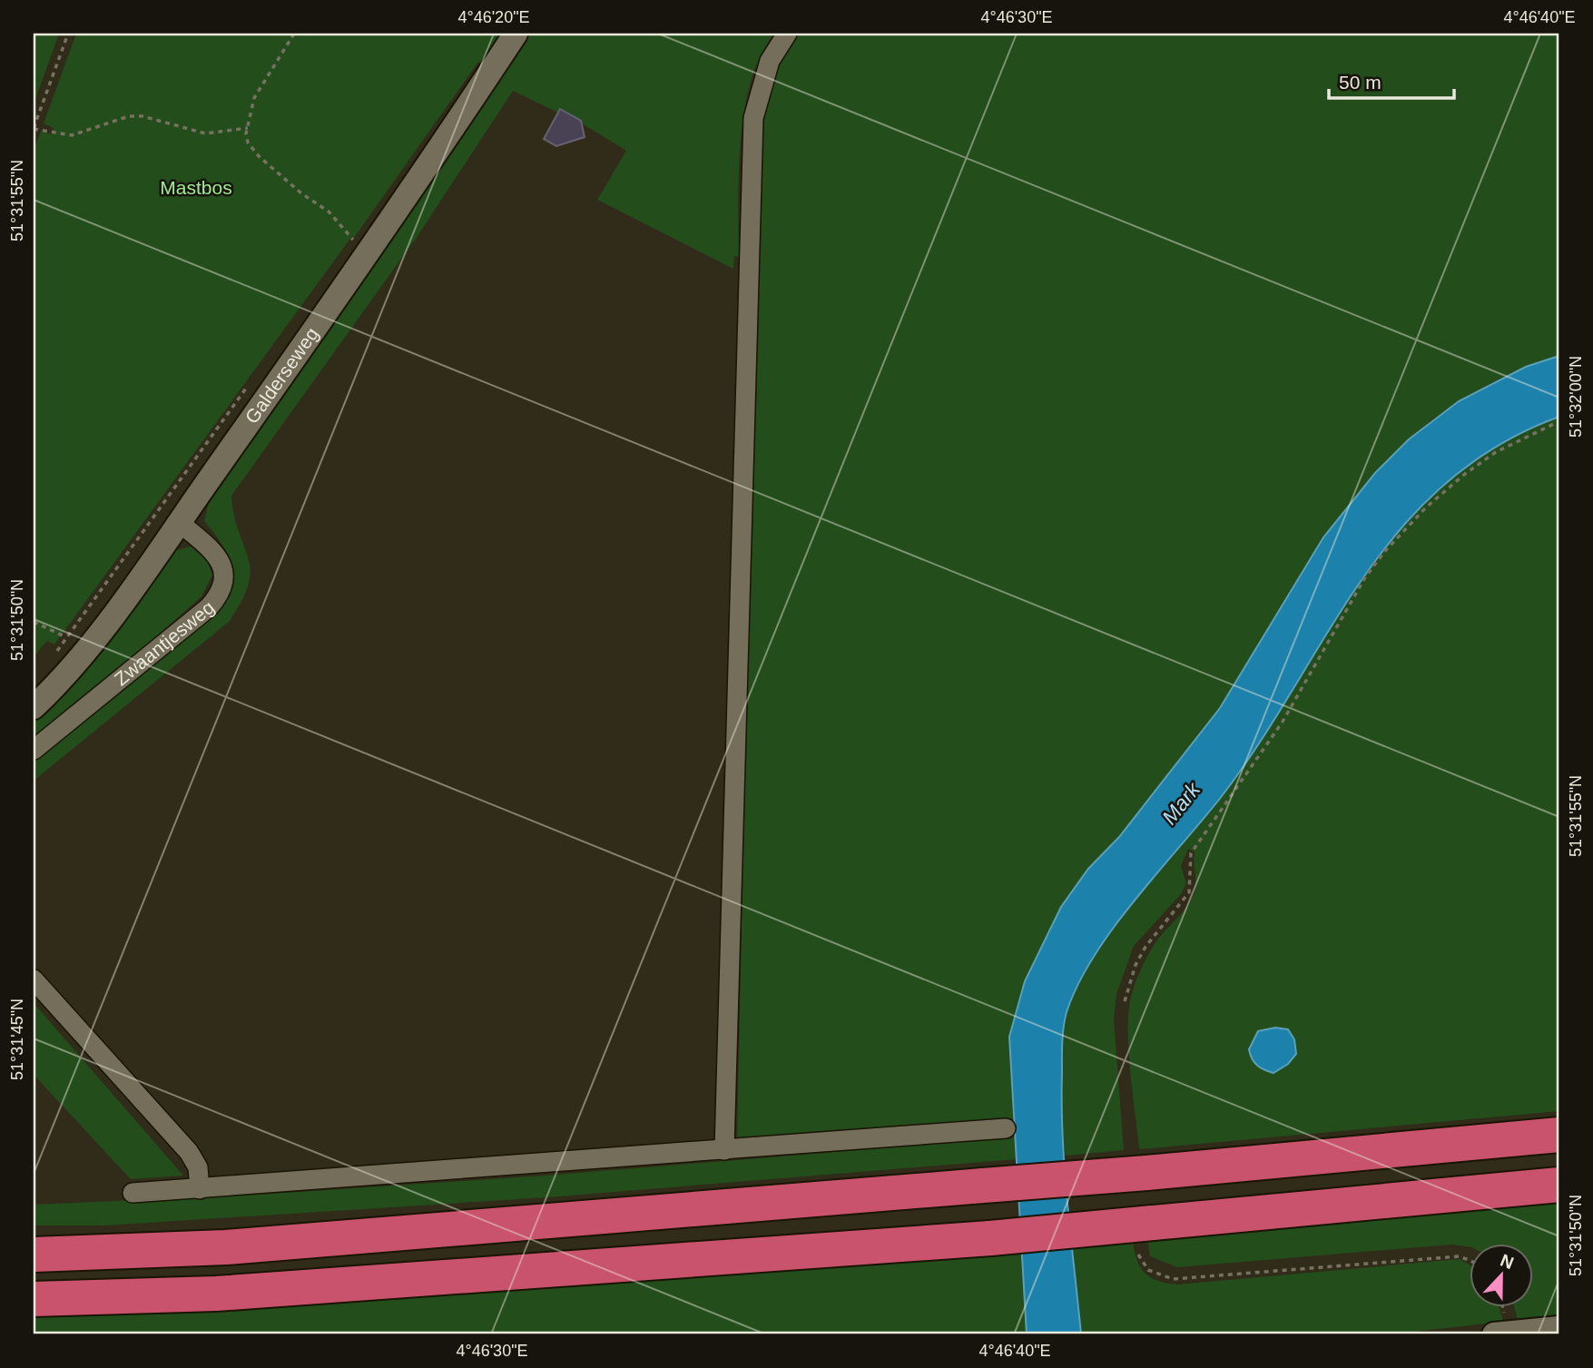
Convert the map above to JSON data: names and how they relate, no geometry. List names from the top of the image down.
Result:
{
  "streets": {
    "street": ["Galderseweg", "Zwaantjesweg"]
  },
  "crossings": [
    ["Galderseweg", "Zwaantjesweg"]
  ],
  "water": ["Mark"],
  "parks": ["Mastbos"],
  "scale_bar": "50 m",
  "north": "top",
  "coordinates": [
    "4°46'20\"E",
    "4°46'30\"E",
    "4°46'40\"E",
    "51°31'55\"N",
    "51°32'00\"N",
    "51°31'50\"N",
    "51°31'45\"N"
  ]
}
